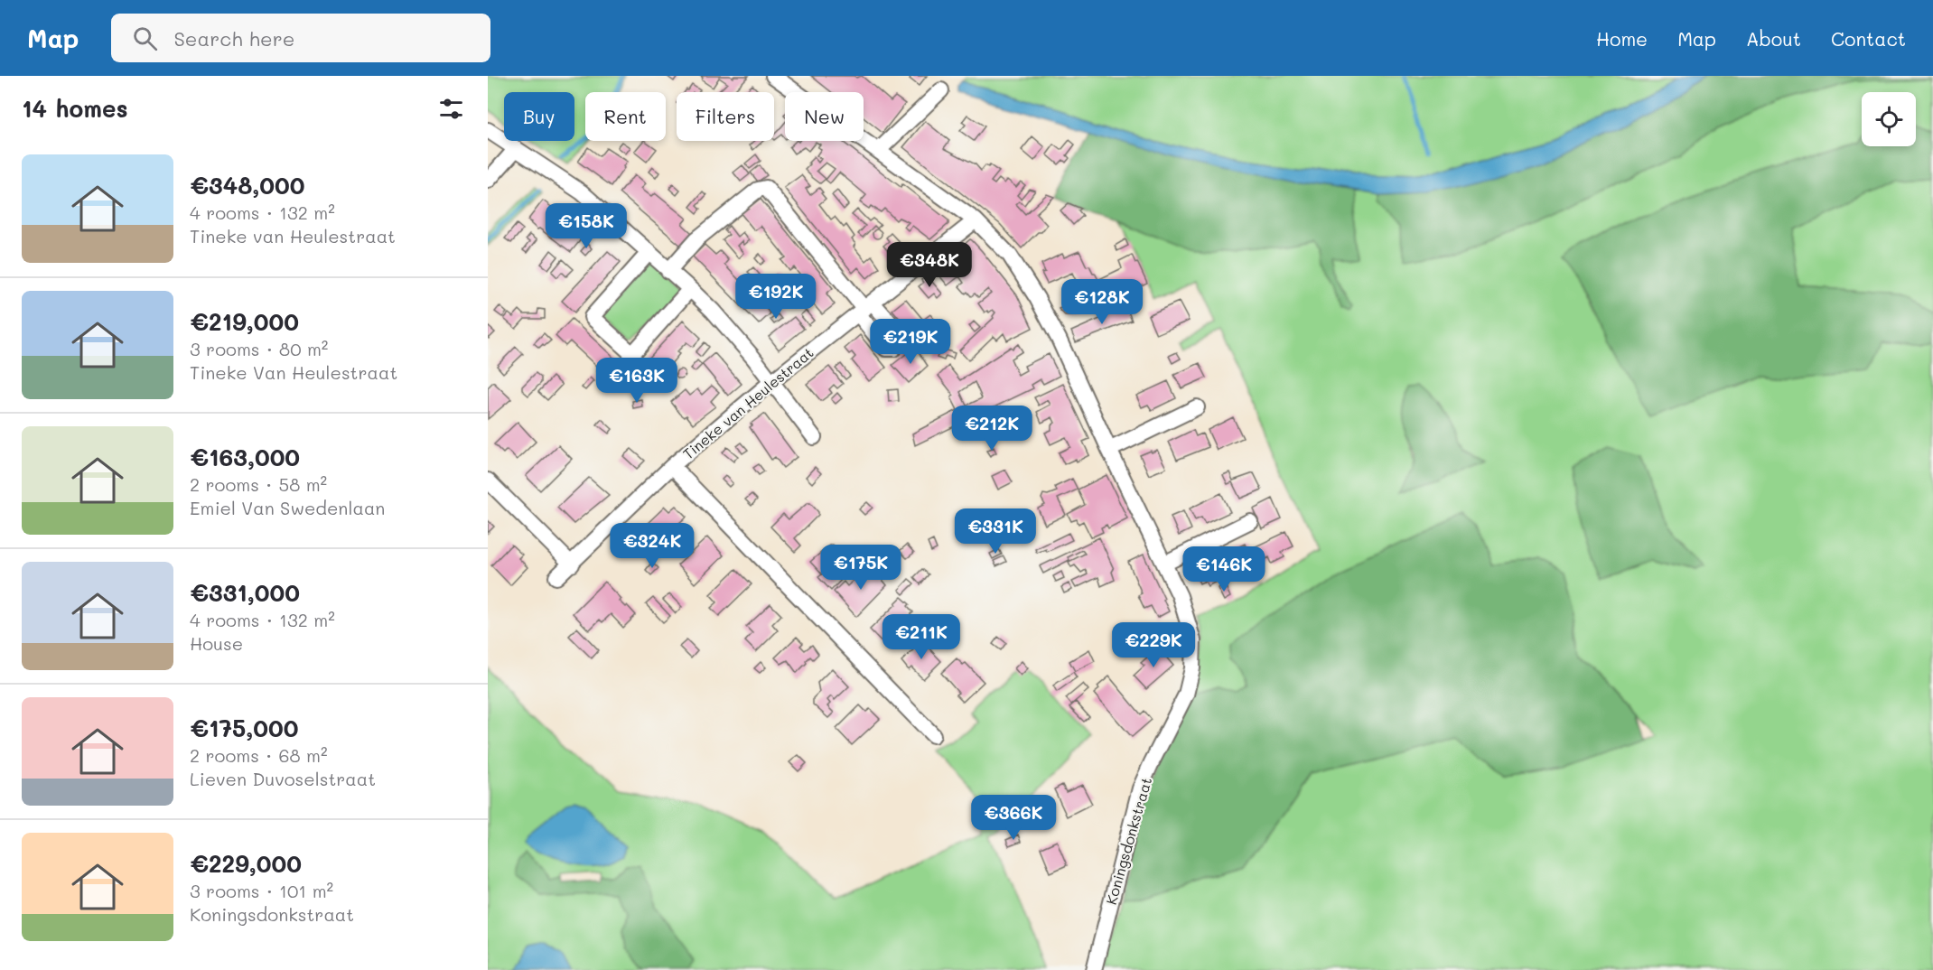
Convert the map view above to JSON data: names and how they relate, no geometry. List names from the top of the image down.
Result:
{
  "streets": {
    "street": ["Tineke van Heulestraat", "Koningsdonkstraat"]
  },
  "crossings": [
    ["Tineke van Heulestraat", "Koningsdonkstraat"]
  ],
  "page": {
    "header": "Map",
    "search": "Search here",
    "nav": [
      "Home",
      "Map",
      "About",
      "Contact"
    ],
    "heading": "14 homes",
    "chip": [
      "Buy",
      "Rent",
      "Filters",
      "New"
    ],
    "list": [
      {
        "name": "€348,000",
        "note": "4 rooms · 132 m² · Tineke van Heulestraat"
      },
      {
        "name": "€219,000",
        "note": "3 rooms · 80 m² · Tineke Van Heulestraat"
      },
      {
        "name": "€163,000",
        "note": "2 rooms · 58 m² · Emiel Van Swedenlaan"
      },
      {
        "name": "€331,000",
        "note": "4 rooms · 132 m² · House"
      },
      {
        "name": "€175,000",
        "note": "2 rooms · 68 m² · Lieven Duvoselstraat"
      },
      {
        "name": "€229,000",
        "note": "3 rooms · 101 m² · Koningsdonkstraat"
      }
    ],
    "price": [
      "€158K",
      "€348K",
      "€192K",
      "€128K",
      "€219K",
      "€163K",
      "€212K",
      "€331K",
      "€324K",
      "€175K",
      "€146K",
      "€211K",
      "€229K",
      "€366K"
    ]
  }
}
